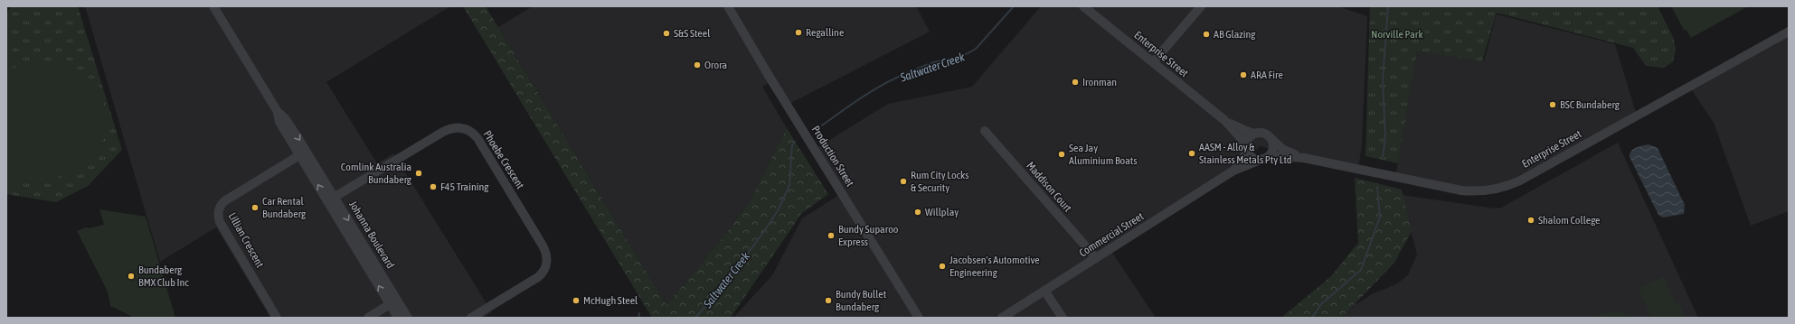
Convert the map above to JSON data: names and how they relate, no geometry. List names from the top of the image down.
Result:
{
  "streets": {
    "street": [
      "Enterprise Street",
      "Production Street",
      "Phoebe Crescent",
      "Maddison Court",
      "Johanna Boulevard",
      "Commercial Street",
      "Lillian Crescent"
    ]
  },
  "crossings": [
    ["Enterprise Street", "Commercial Street"],
    ["Phoebe Crescent", "Johanna Boulevard"],
    ["Maddison Court", "Commercial Street"],
    ["Johanna Boulevard", "Lillian Crescent"]
  ],
  "water": ["Saltwater Creek"],
  "parks": ["Norville Park"],
  "places": [
    "Regalline",
    "S&S Steel",
    "AB Glazing",
    "Orora",
    "ARA Fire",
    "Ironman",
    "BSC Bundaberg",
    "AASM - Alloy & Stainless Metals Pty Ltd",
    "Sea Jay Aluminium Boats",
    "Comlink Australia Bundaberg",
    "Rum City Locks & Security",
    "F45 Training",
    "Car Rental Bundaberg",
    "Willplay",
    "Shalom College",
    "Bundy Suparoo Express",
    "Jacobsen's Automotive Engineering",
    "Bundaberg BMX Club Inc",
    "McHugh Steel",
    "Bundy Bullet Bundaberg"
  ]
}
